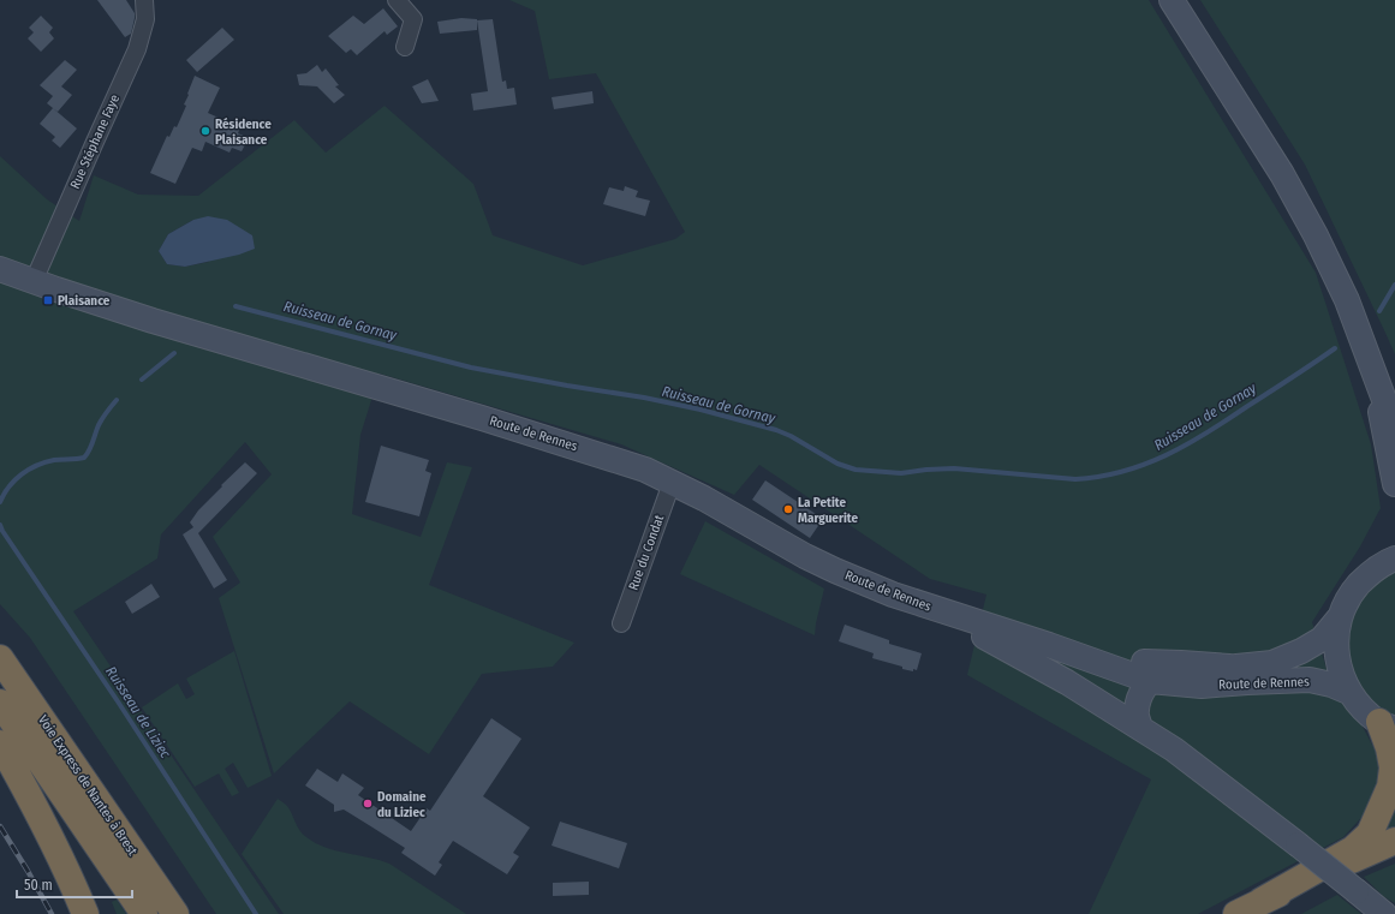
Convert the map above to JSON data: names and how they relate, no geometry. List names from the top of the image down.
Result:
{
  "streets": {
    "highway": ["Voie Express de Nantes à Brest"],
    "main road": ["Route de Rennes"],
    "street": ["Rue Stéphane Faye", "Rue du Condat"]
  },
  "crossings": [
    ["Rue Stéphane Faye", "Route de Rennes"],
    ["Route de Rennes", "Rue du Condat"]
  ],
  "water": ["Ruisseau de Gornay", "Ruisseau de Liziec"],
  "places": {
    "other": ["Résidence Plaisance", "La Petite Marguerite", "Domaine du Liziec"],
    "transit": ["Plaisance"]
  },
  "scale_bar": "50 m"
}
